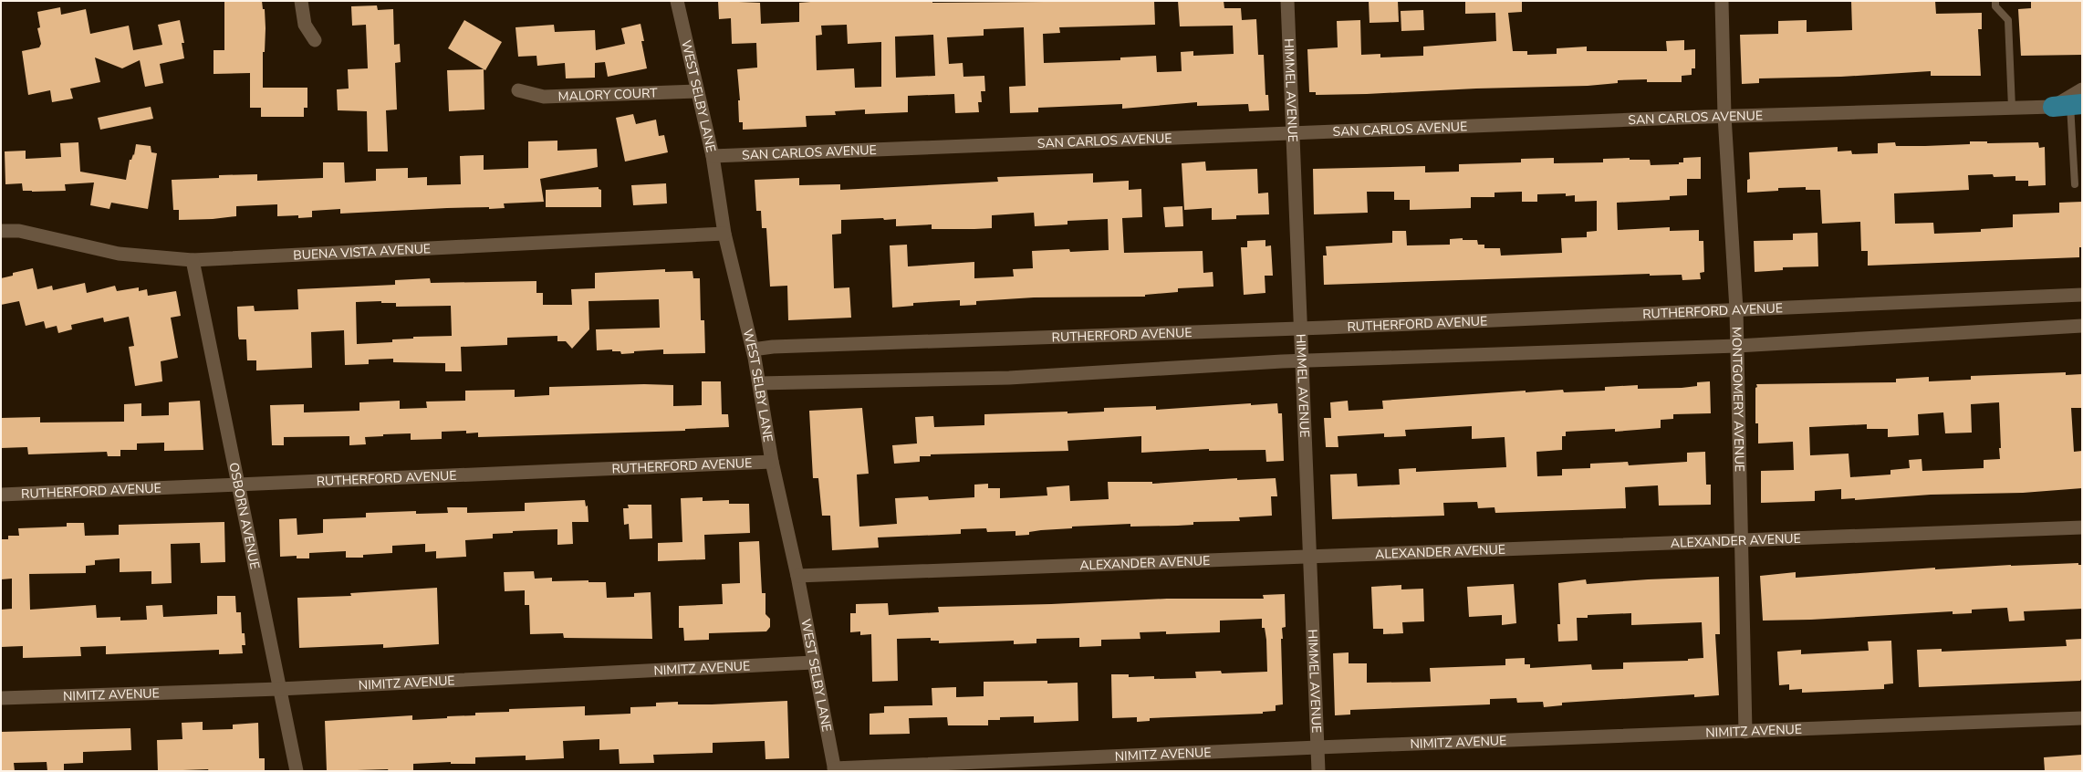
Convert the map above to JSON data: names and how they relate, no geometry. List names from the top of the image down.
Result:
{
  "streets": {
    "street": [
      "HIMMEL AVENUE",
      "MALORY COURT",
      "WEST SELBY LANE",
      "SAN CARLOS AVENUE",
      "BUENA VISTA AVENUE",
      "RUTHERFORD AVENUE",
      "MONTGOMERY AVENUE",
      "OSBORN AVENUE",
      "ALEXANDER AVENUE",
      "NIMITZ AVENUE"
    ]
  },
  "crossings": [
    ["HIMMEL AVENUE", "SAN CARLOS AVENUE"],
    ["HIMMEL AVENUE", "RUTHERFORD AVENUE"],
    ["HIMMEL AVENUE", "ALEXANDER AVENUE"],
    ["HIMMEL AVENUE", "NIMITZ AVENUE"],
    ["MALORY COURT", "WEST SELBY LANE"],
    ["WEST SELBY LANE", "SAN CARLOS AVENUE"],
    ["WEST SELBY LANE", "BUENA VISTA AVENUE"],
    ["WEST SELBY LANE", "RUTHERFORD AVENUE"],
    ["WEST SELBY LANE", "ALEXANDER AVENUE"],
    ["WEST SELBY LANE", "NIMITZ AVENUE"],
    ["SAN CARLOS AVENUE", "MONTGOMERY AVENUE"],
    ["BUENA VISTA AVENUE", "OSBORN AVENUE"],
    ["RUTHERFORD AVENUE", "MONTGOMERY AVENUE"],
    ["RUTHERFORD AVENUE", "OSBORN AVENUE"],
    ["MONTGOMERY AVENUE", "ALEXANDER AVENUE"],
    ["MONTGOMERY AVENUE", "NIMITZ AVENUE"],
    ["OSBORN AVENUE", "NIMITZ AVENUE"]
  ]
}
